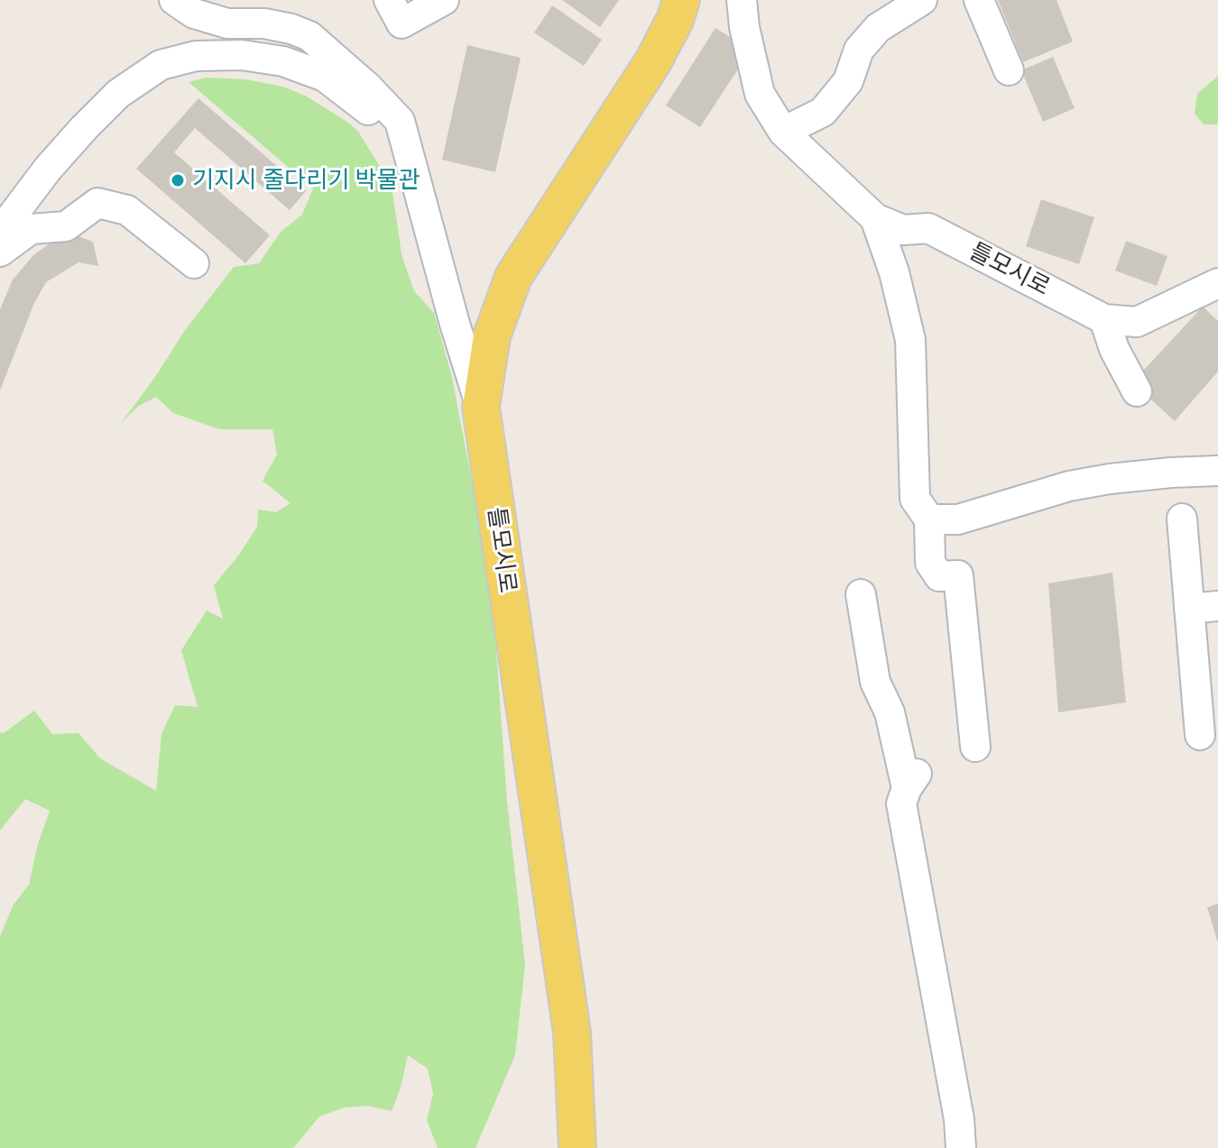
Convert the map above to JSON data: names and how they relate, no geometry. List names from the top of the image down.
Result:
{
  "streets": {
    "main road": ["틀모시로"]
  },
  "places": ["기지시 줄다리기 박물관"]
}
